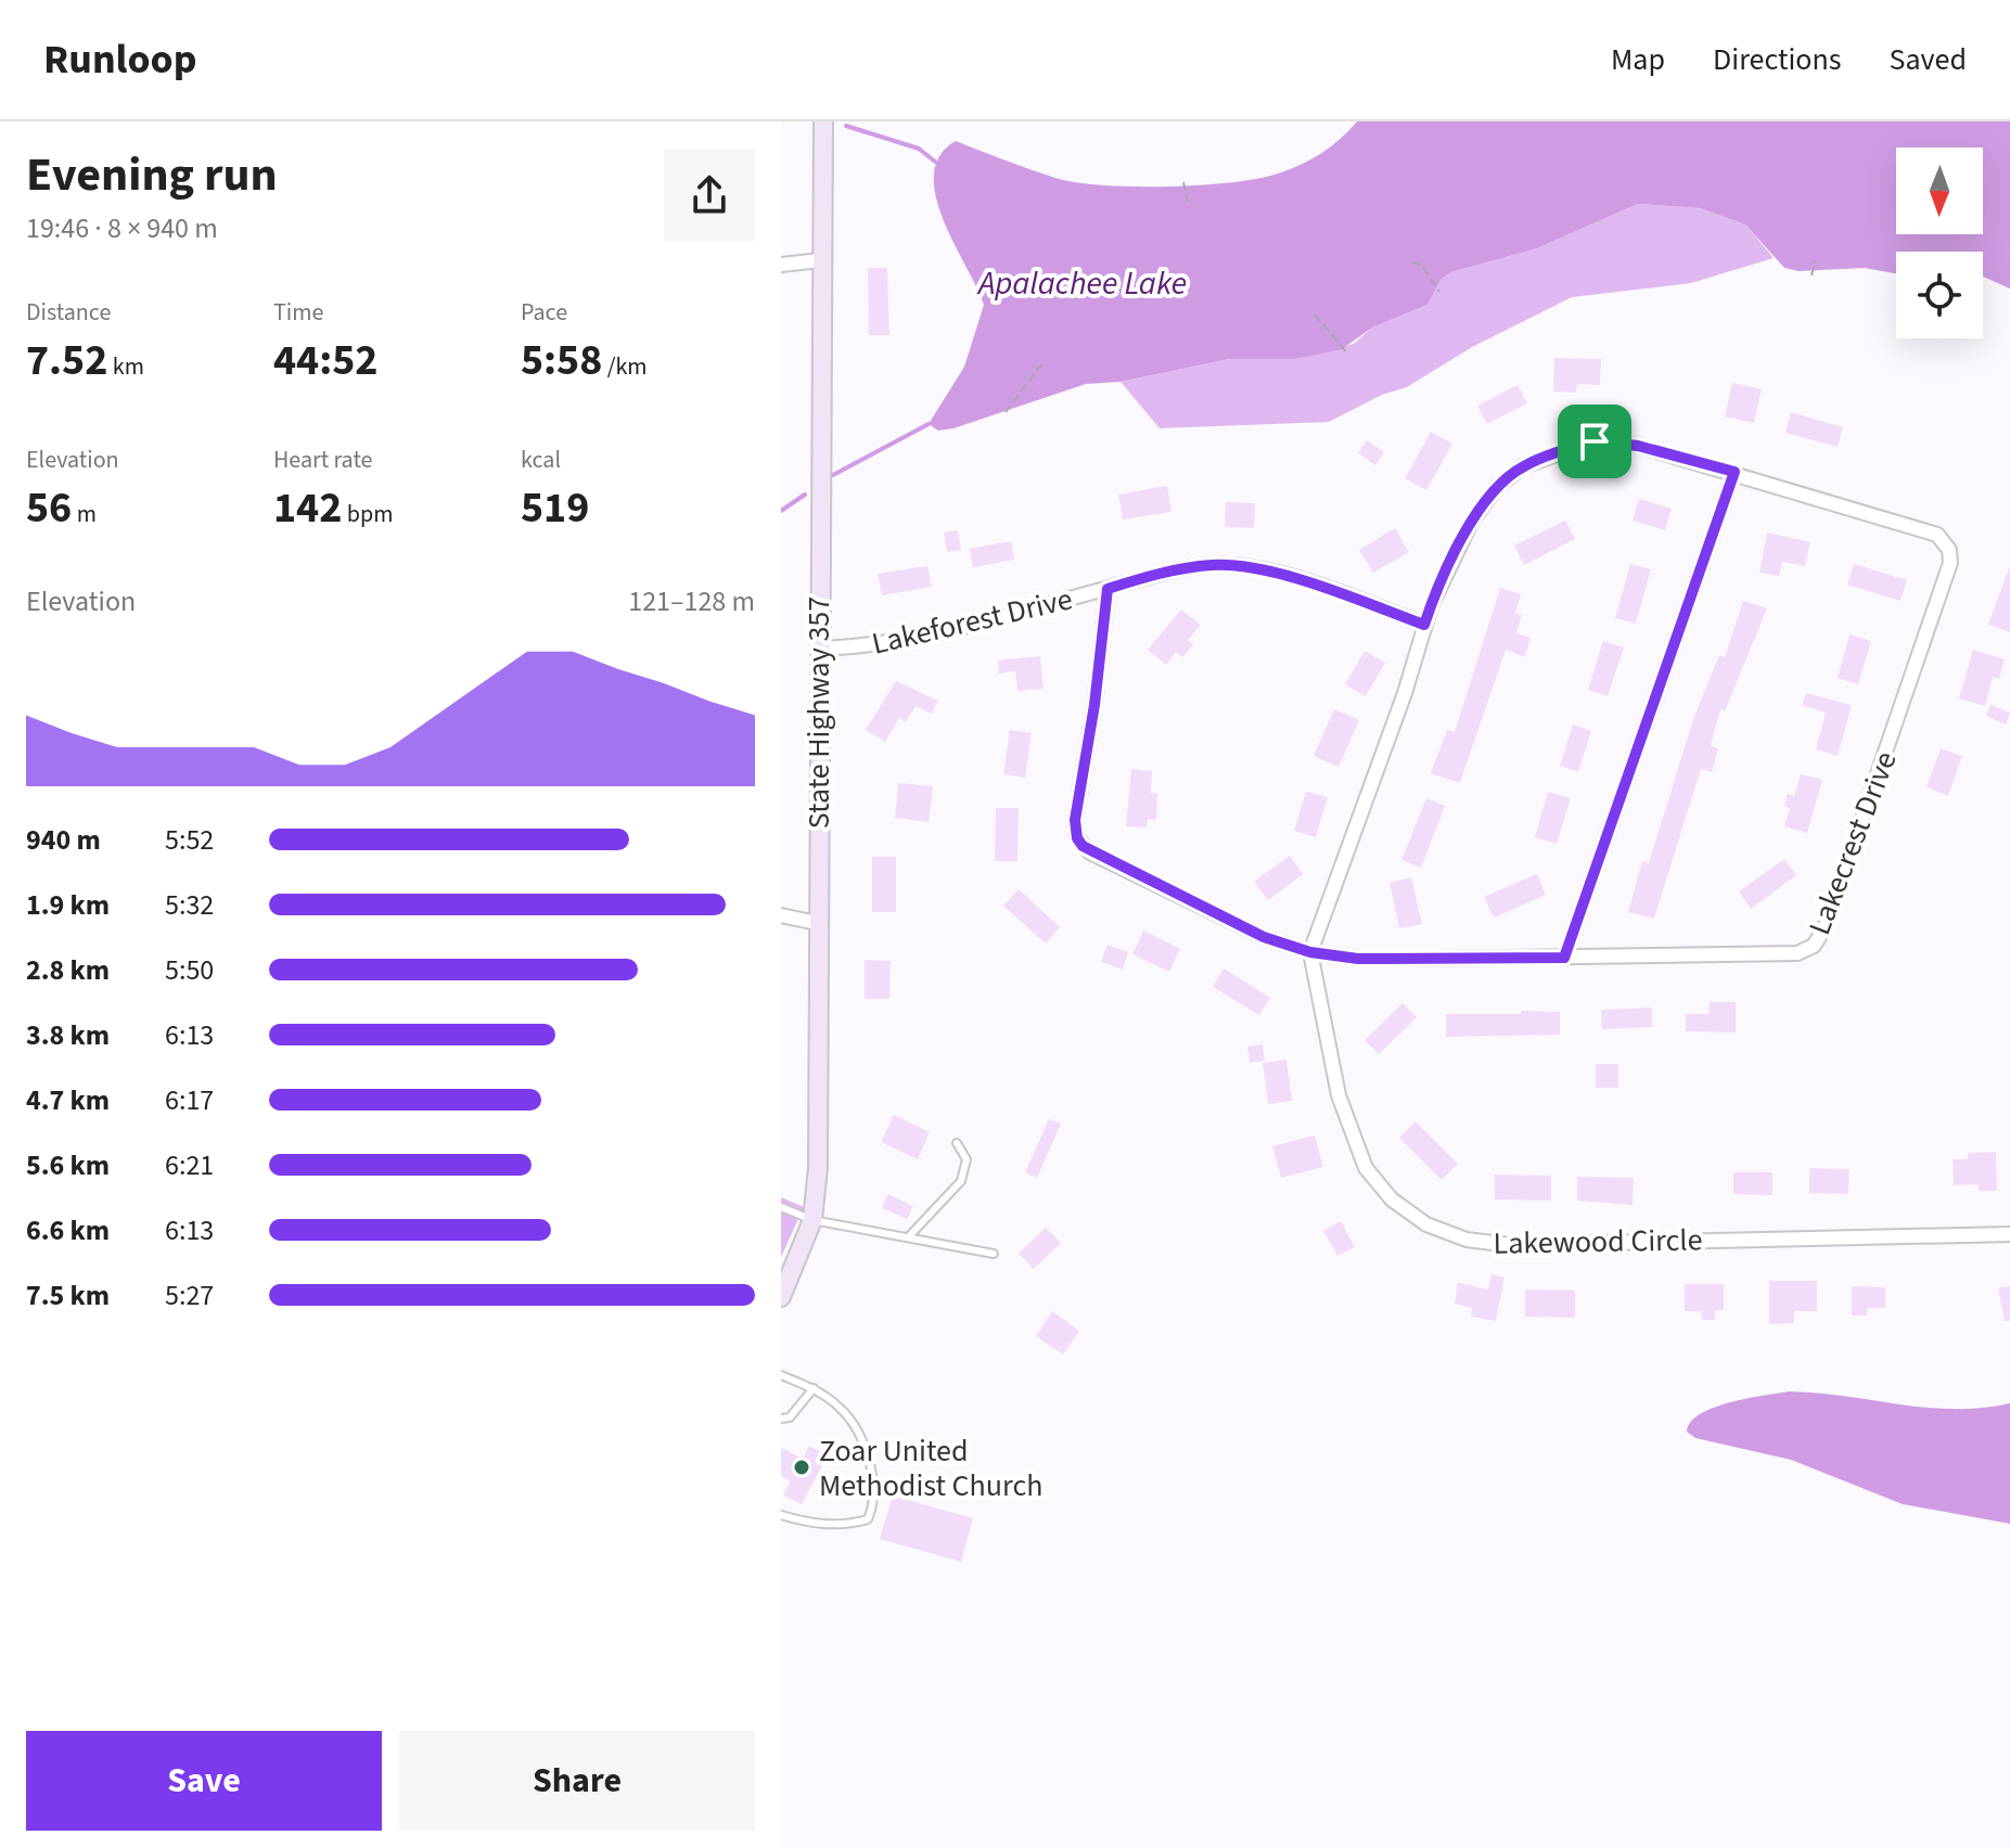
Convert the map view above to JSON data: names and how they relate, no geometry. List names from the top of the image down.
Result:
{
  "streets": {
    "main road": ["State Highway 357"],
    "street": ["Lakeforest Drive", "Lakecrest Drive", "Lakewood Circle"]
  },
  "crossings": [
    ["Lakeforest Drive", "State Highway 357"],
    ["Lakeforest Drive", "Lakecrest Drive"],
    ["Lakecrest Drive", "Lakewood Circle"]
  ],
  "water": ["Apalachee Lake"],
  "places": ["Zoar United Methodist Church"],
  "north": "bottom",
  "page": {
    "header": "Runloop",
    "nav": ["Map", "Directions", "Saved"],
    "heading": ["Evening run", "19:46 · 8 × 940 m"],
    "stats": [
      ["Distance", "7.52 km"],
      ["Time", "44:52"],
      ["Pace", "5:58 /km"],
      ["Elevation", "56 m"],
      ["Heart rate", "142 bpm"],
      ["kcal", "519"]
    ],
    "chart": ["Elevation", "121–128 m"],
    "list": [
      {
        "name": "940 m",
        "note": "5:52"
      },
      {
        "name": "1.9 km",
        "note": "5:32"
      },
      {
        "name": "2.8 km",
        "note": "5:50"
      },
      {
        "name": "3.8 km",
        "note": "6:13"
      },
      {
        "name": "4.7 km",
        "note": "6:17"
      },
      {
        "name": "5.6 km",
        "note": "6:21"
      },
      {
        "name": "6.6 km",
        "note": "6:13"
      },
      {
        "name": "7.5 km",
        "note": "5:27"
      }
    ],
    "buttons": ["Save", "Share"]
  }
}
